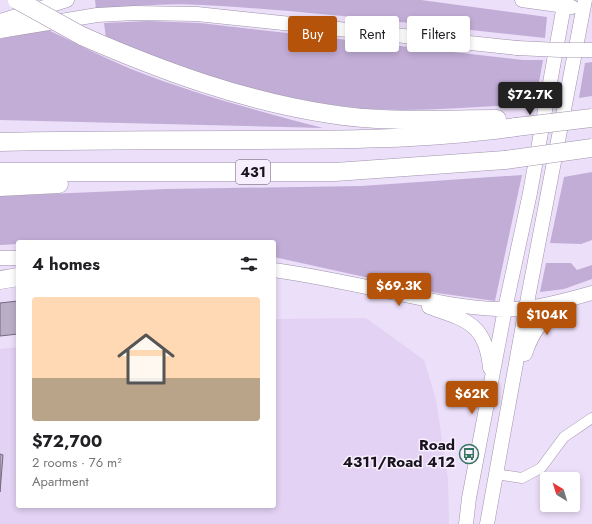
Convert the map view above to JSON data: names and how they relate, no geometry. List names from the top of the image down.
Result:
{
  "streets": {
    "highway": ["431"]
  },
  "places": {
    "bus stop": ["Road 4311/Road 412"]
  },
  "north": "top left",
  "page": {
    "chip": ["Buy", "Rent", "Filters"],
    "price": [
      "$72.7K",
      "$69.3K",
      "$104K",
      "$62K"
    ],
    "heading": "4 homes",
    "list": [
      {
        "name": "$72,700",
        "note": "2 rooms · 76 m² · Apartment"
      }
    ]
  }
}
